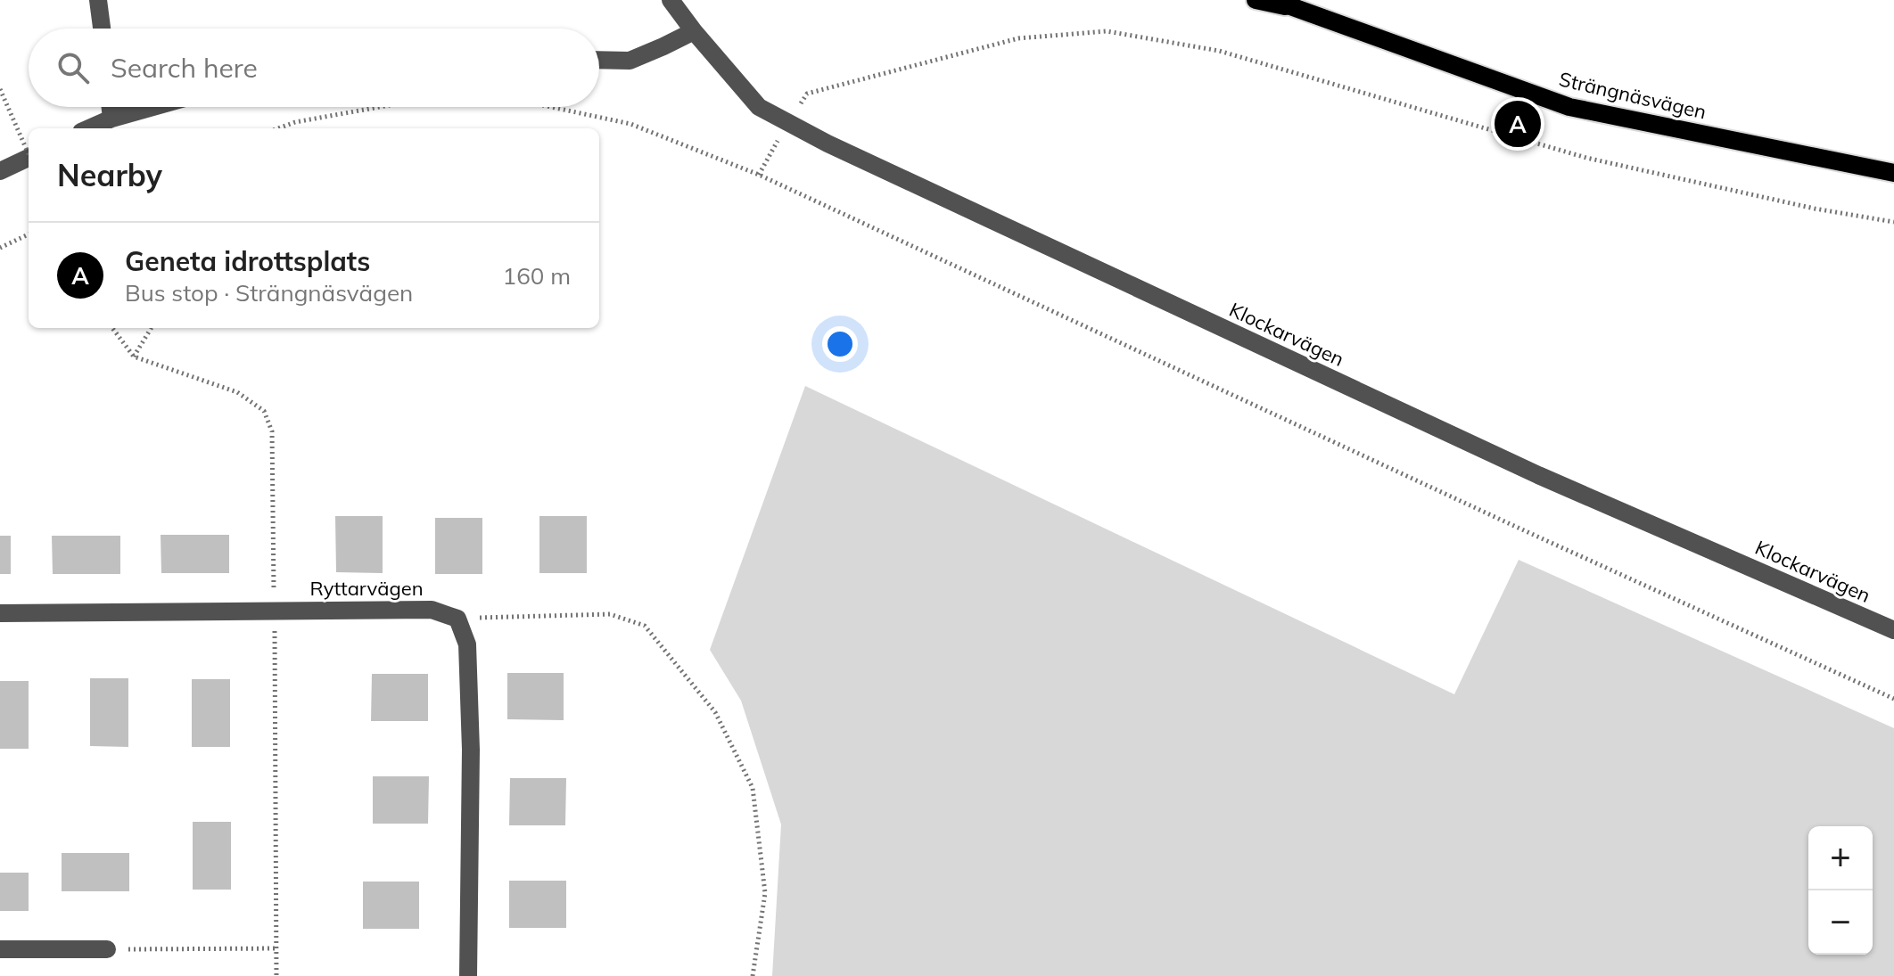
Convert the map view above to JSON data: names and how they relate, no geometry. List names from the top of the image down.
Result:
{
  "streets": {
    "main road": ["Strängnäsvägen"],
    "street": ["Klockarvägen", "Ryttarvägen"]
  },
  "page": {
    "search": "Search here",
    "pins": "A",
    "heading": "Nearby",
    "list": [
      {
        "mark": "A",
        "name": "Geneta idrottsplats",
        "note": "Bus stop · Strängnäsvägen",
        "value": "160 m"
      }
    ],
    "map_buttons": ["+", "−"]
  }
}
